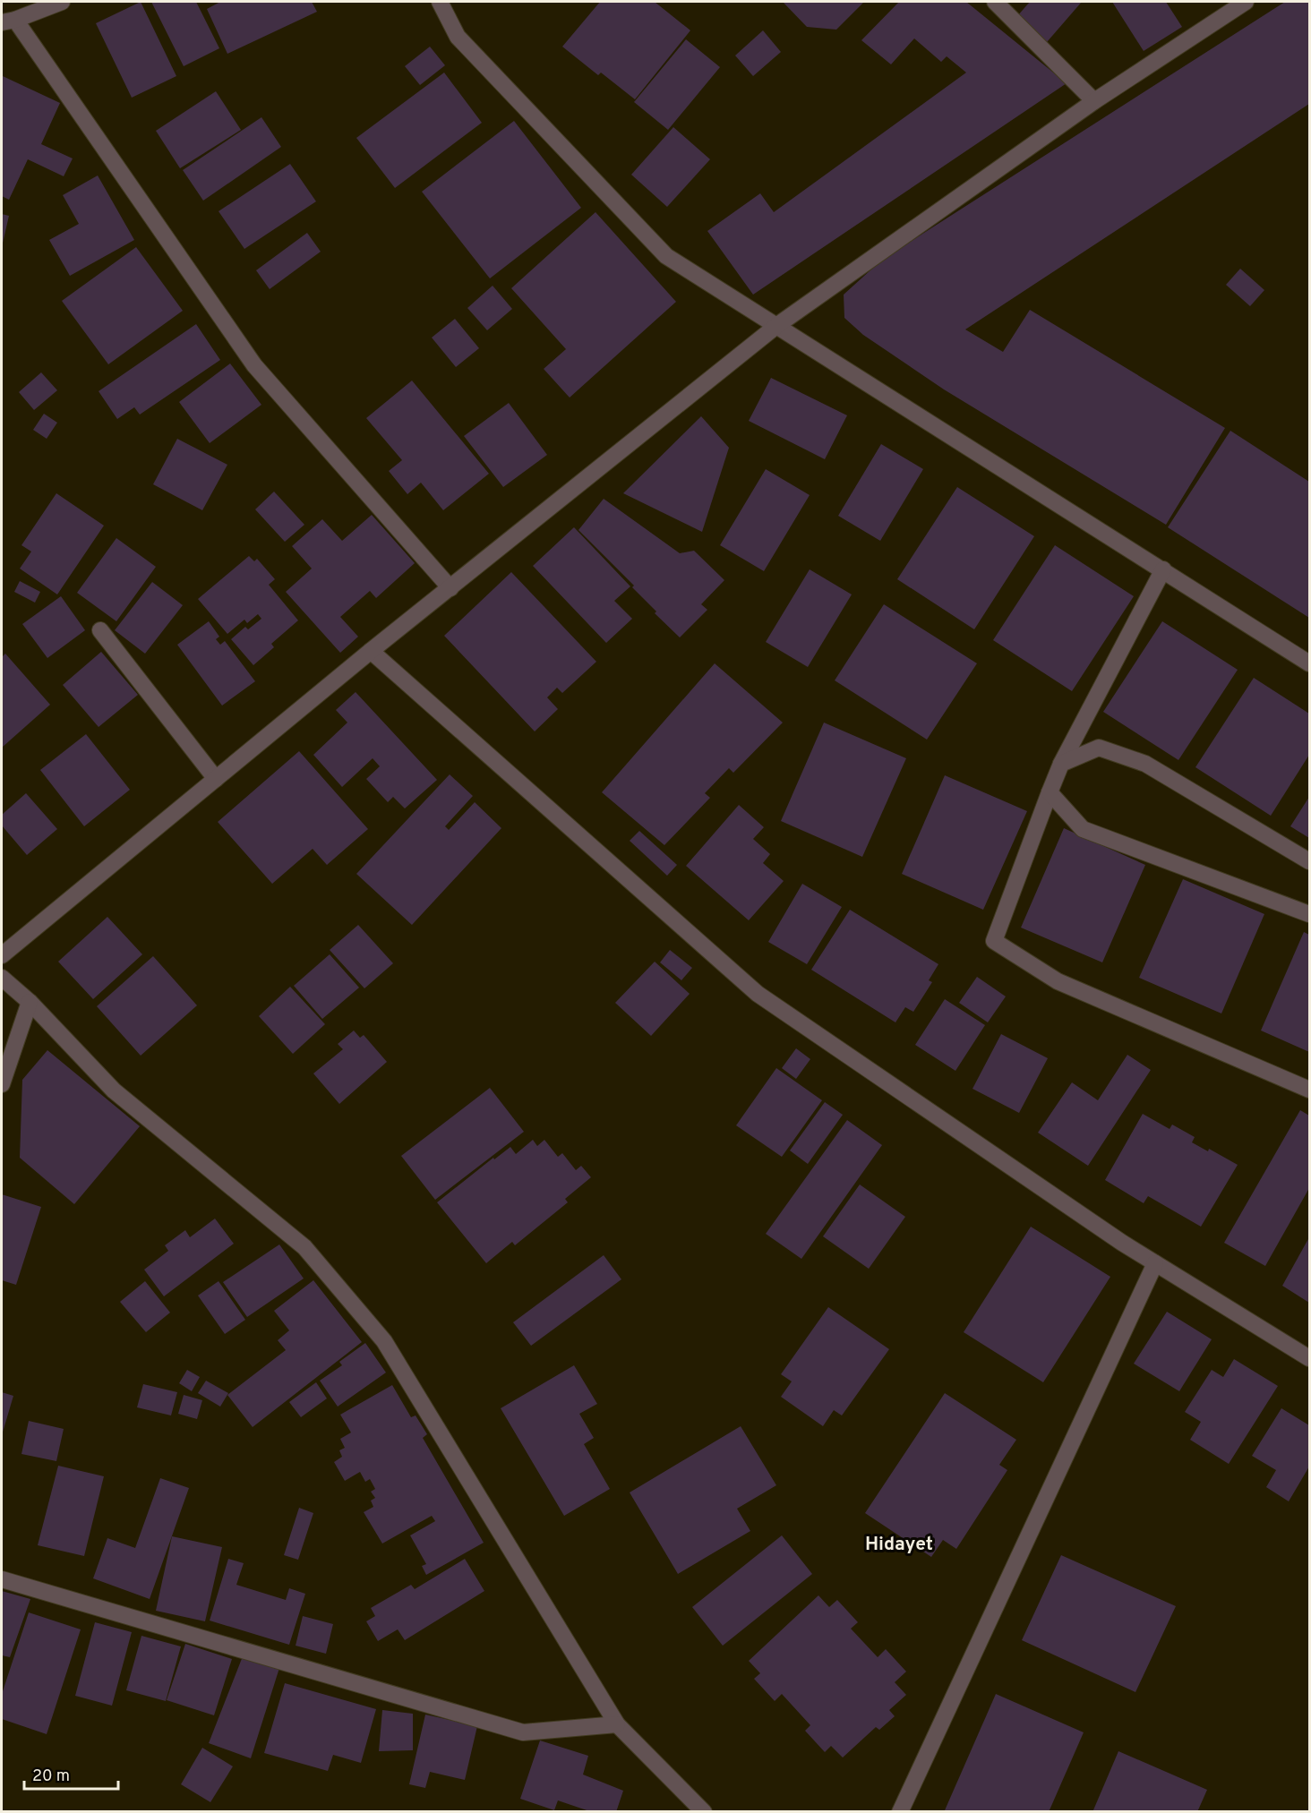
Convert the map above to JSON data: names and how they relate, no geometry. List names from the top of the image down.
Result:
{
  "districts": ["Hidayet"],
  "scale_bar": "20 m"
}
